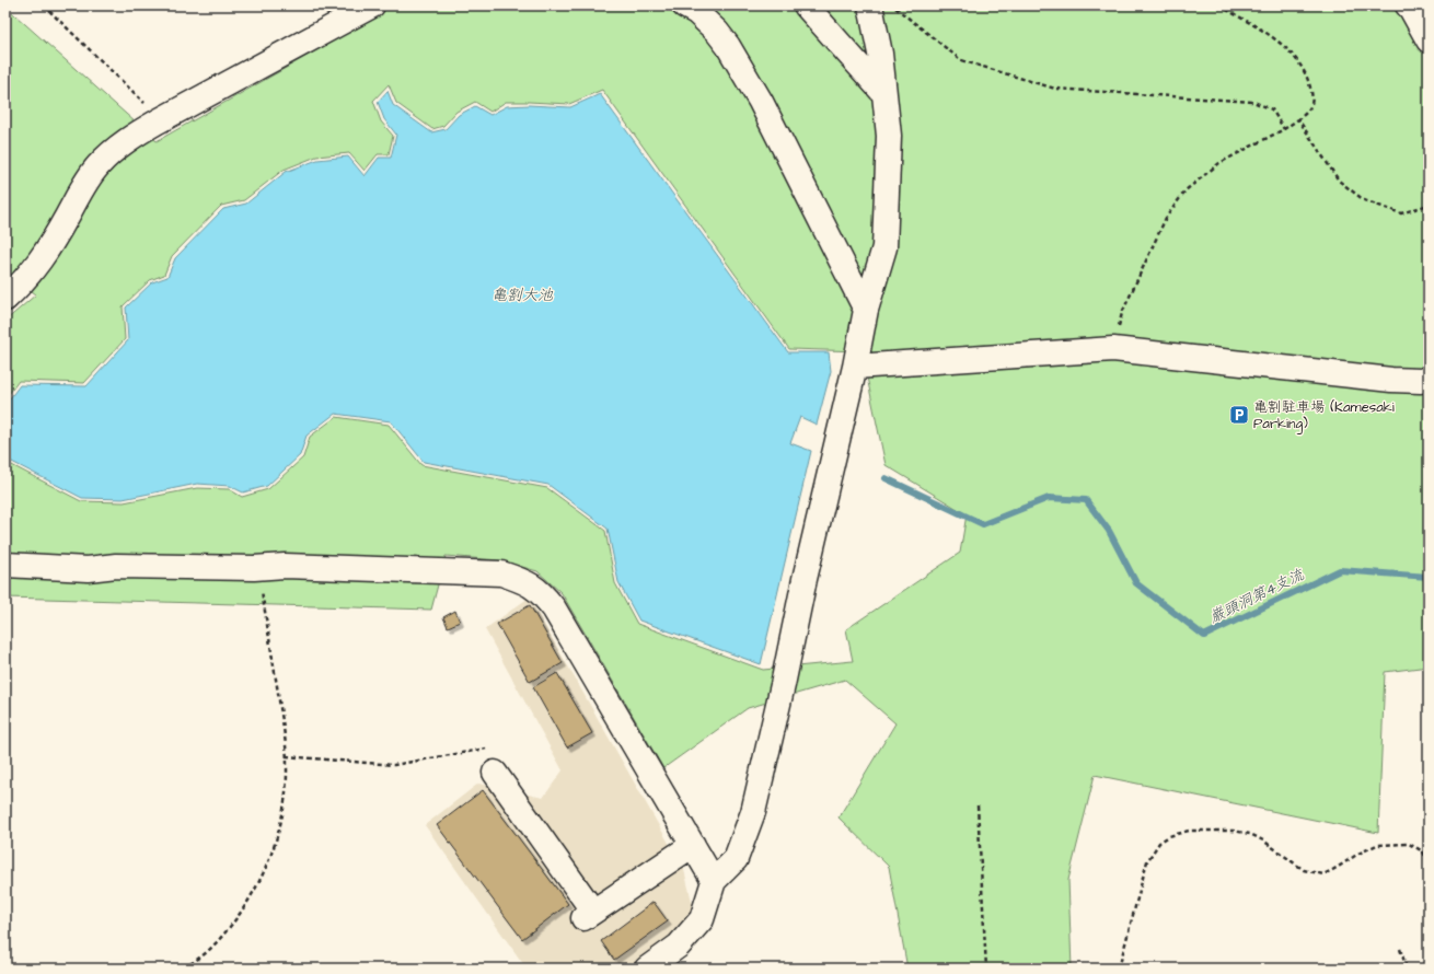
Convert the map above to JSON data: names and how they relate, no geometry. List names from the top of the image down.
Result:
{
  "water": ["亀割大池", "巌頭洞第4支流"],
  "places": {
    "parking": ["亀割駐車場 (Kamesaki Parking)"]
  }
}
